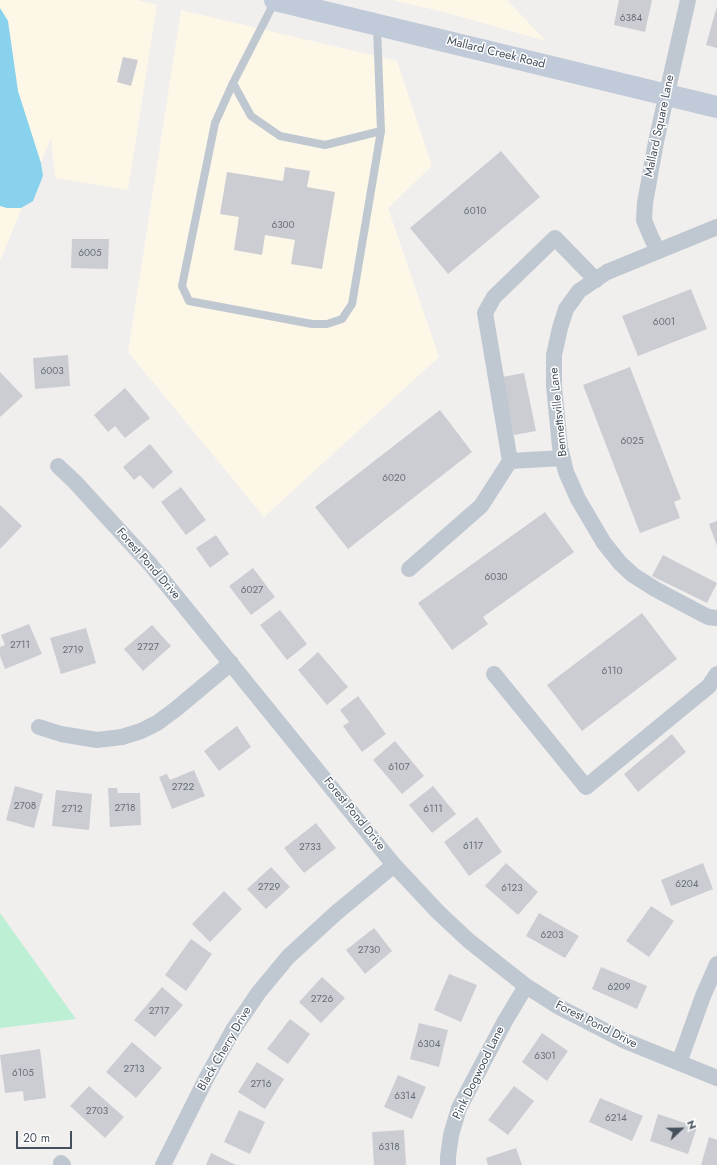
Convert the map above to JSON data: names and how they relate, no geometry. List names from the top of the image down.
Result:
{
  "streets": {
    "main road": ["Mallard Creek Road"],
    "street": [
      "Mallard Square Lane",
      "Bennettsville Lane",
      "Forest Pond Drive",
      "Black Cherry Drive",
      "Pink Dogwood Lane"
    ]
  },
  "crossings": [
    ["Mallard Creek Road", "Mallard Square Lane"],
    ["Mallard Square Lane", "Bennettsville Lane"],
    ["Forest Pond Drive", "Black Cherry Drive"],
    ["Forest Pond Drive", "Pink Dogwood Lane"]
  ],
  "house_numbers": [
    "6384",
    "6010",
    "6300",
    "6005",
    "6001",
    "6003",
    "6025",
    "6020",
    "6030",
    "6027",
    "2711",
    "2727",
    "2719",
    "6110",
    "6107",
    "2722",
    "2708",
    "2718",
    "2712",
    "6111",
    "6117",
    "2733",
    "6204",
    "2729",
    "6123",
    "6203",
    "2730",
    "6209",
    "2726",
    "2717",
    "6304",
    "6301",
    "2713",
    "6105",
    "2716",
    "6314",
    "2703",
    "6214",
    "6318"
  ],
  "scale_bar": "20 m",
  "north": "right"
}
